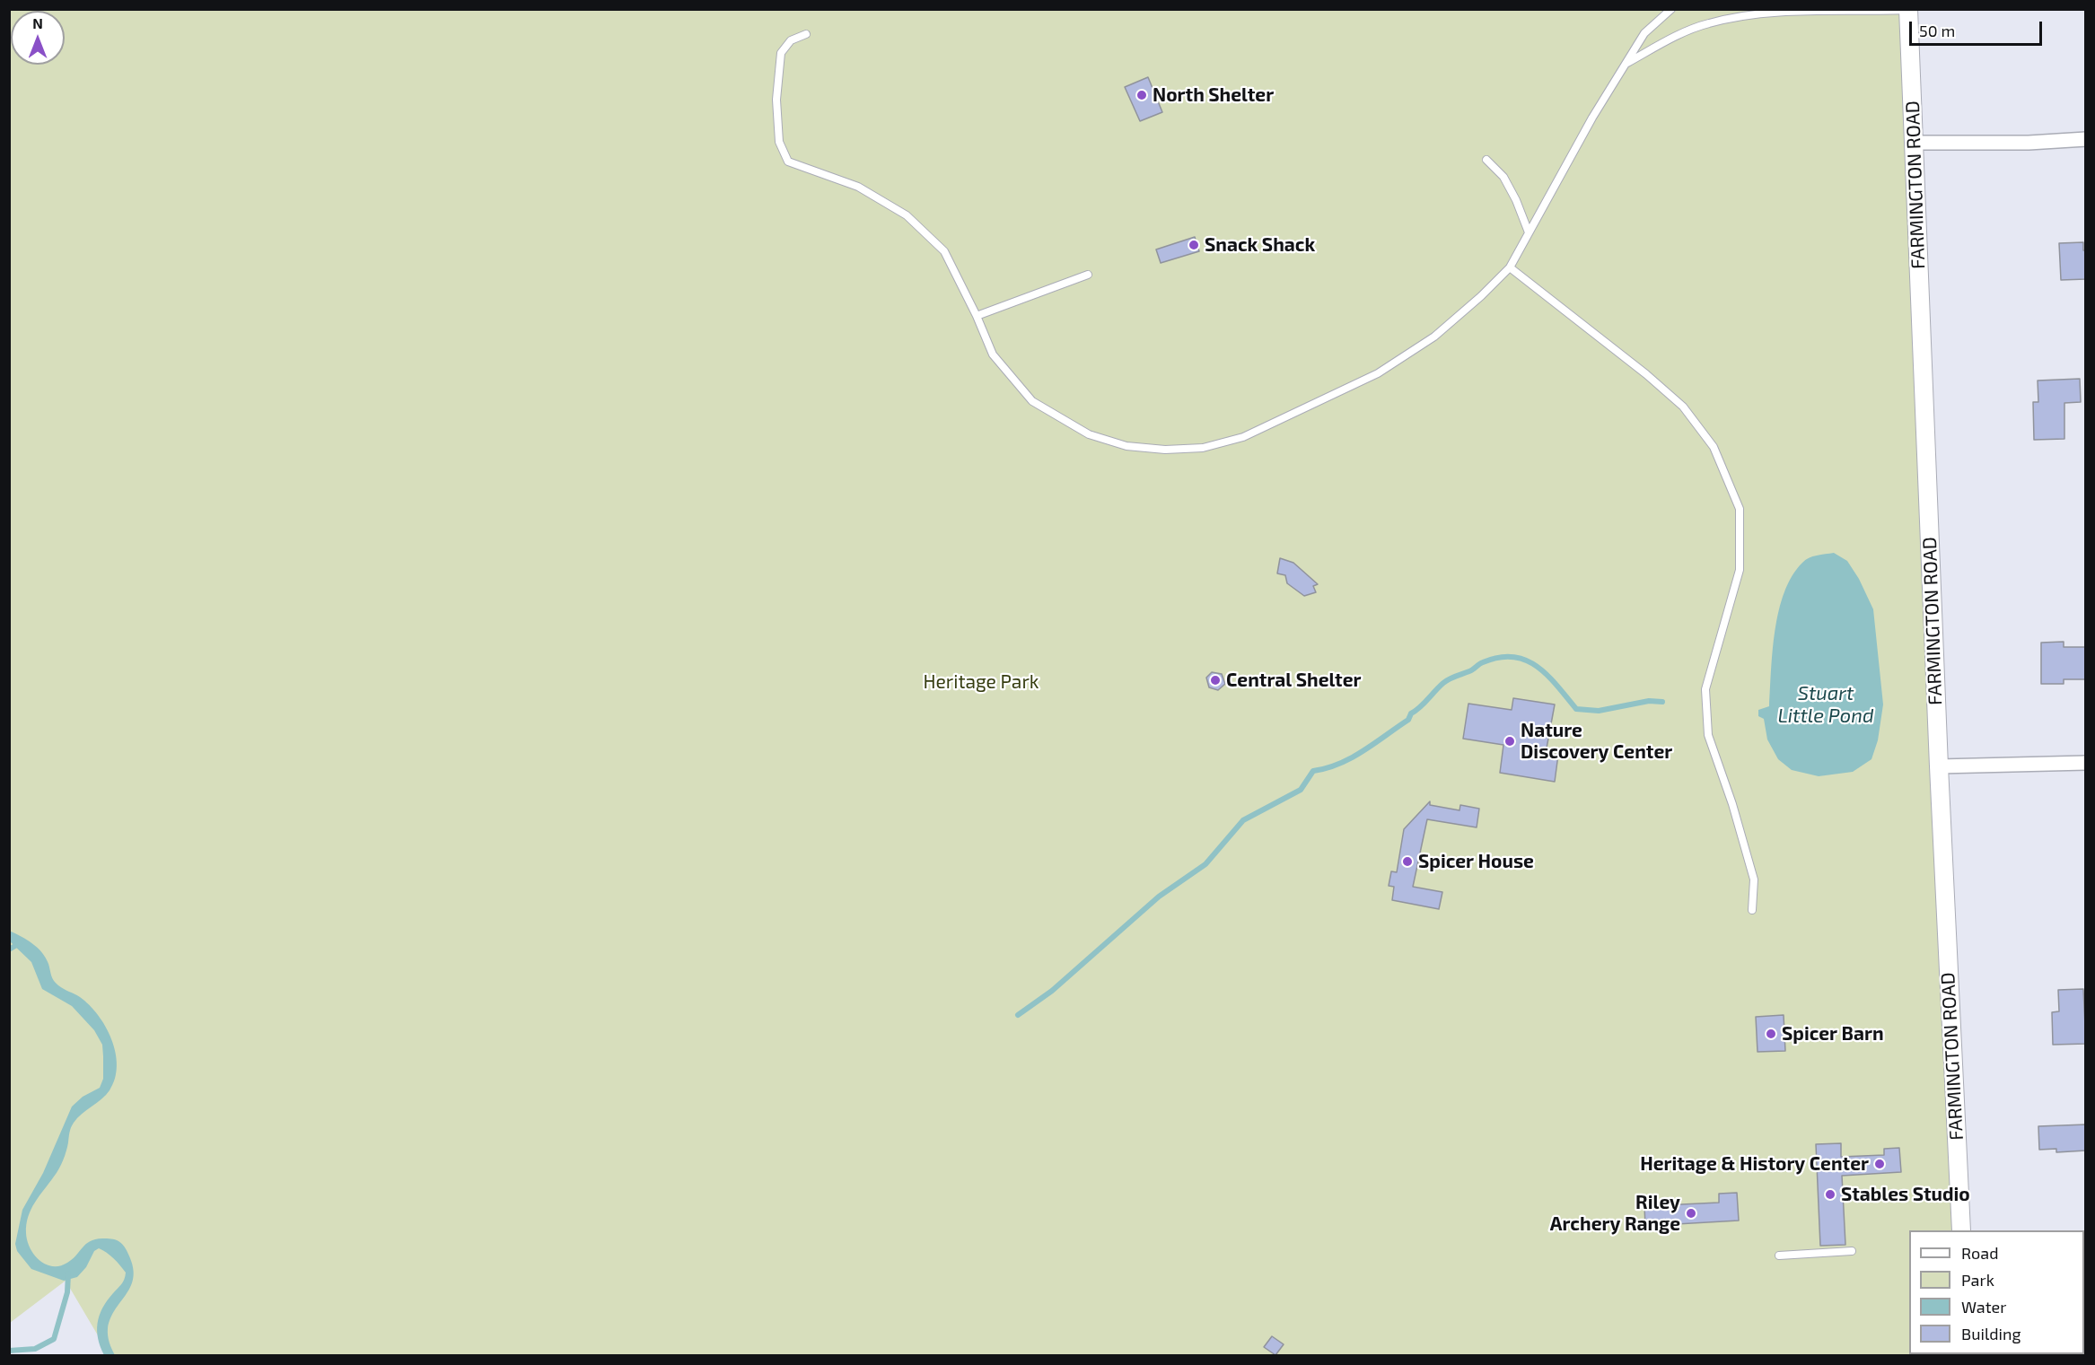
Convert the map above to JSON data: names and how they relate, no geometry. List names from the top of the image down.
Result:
{
  "streets": {
    "street": ["FARMINGTON ROAD"]
  },
  "water": ["Stuart Little Pond"],
  "parks": ["Heritage Park"],
  "places": [
    "North Shelter",
    "Snack Shack",
    "Central Shelter",
    "Nature Discovery Center",
    "Spicer House",
    "Spicer Barn",
    "Heritage & History Center",
    "Stables Studio",
    "Riley Archery Range"
  ],
  "legend": [
    "Road",
    "Park",
    "Water",
    "Building"
  ],
  "scale_bar": "50 m",
  "north": "top"
}
